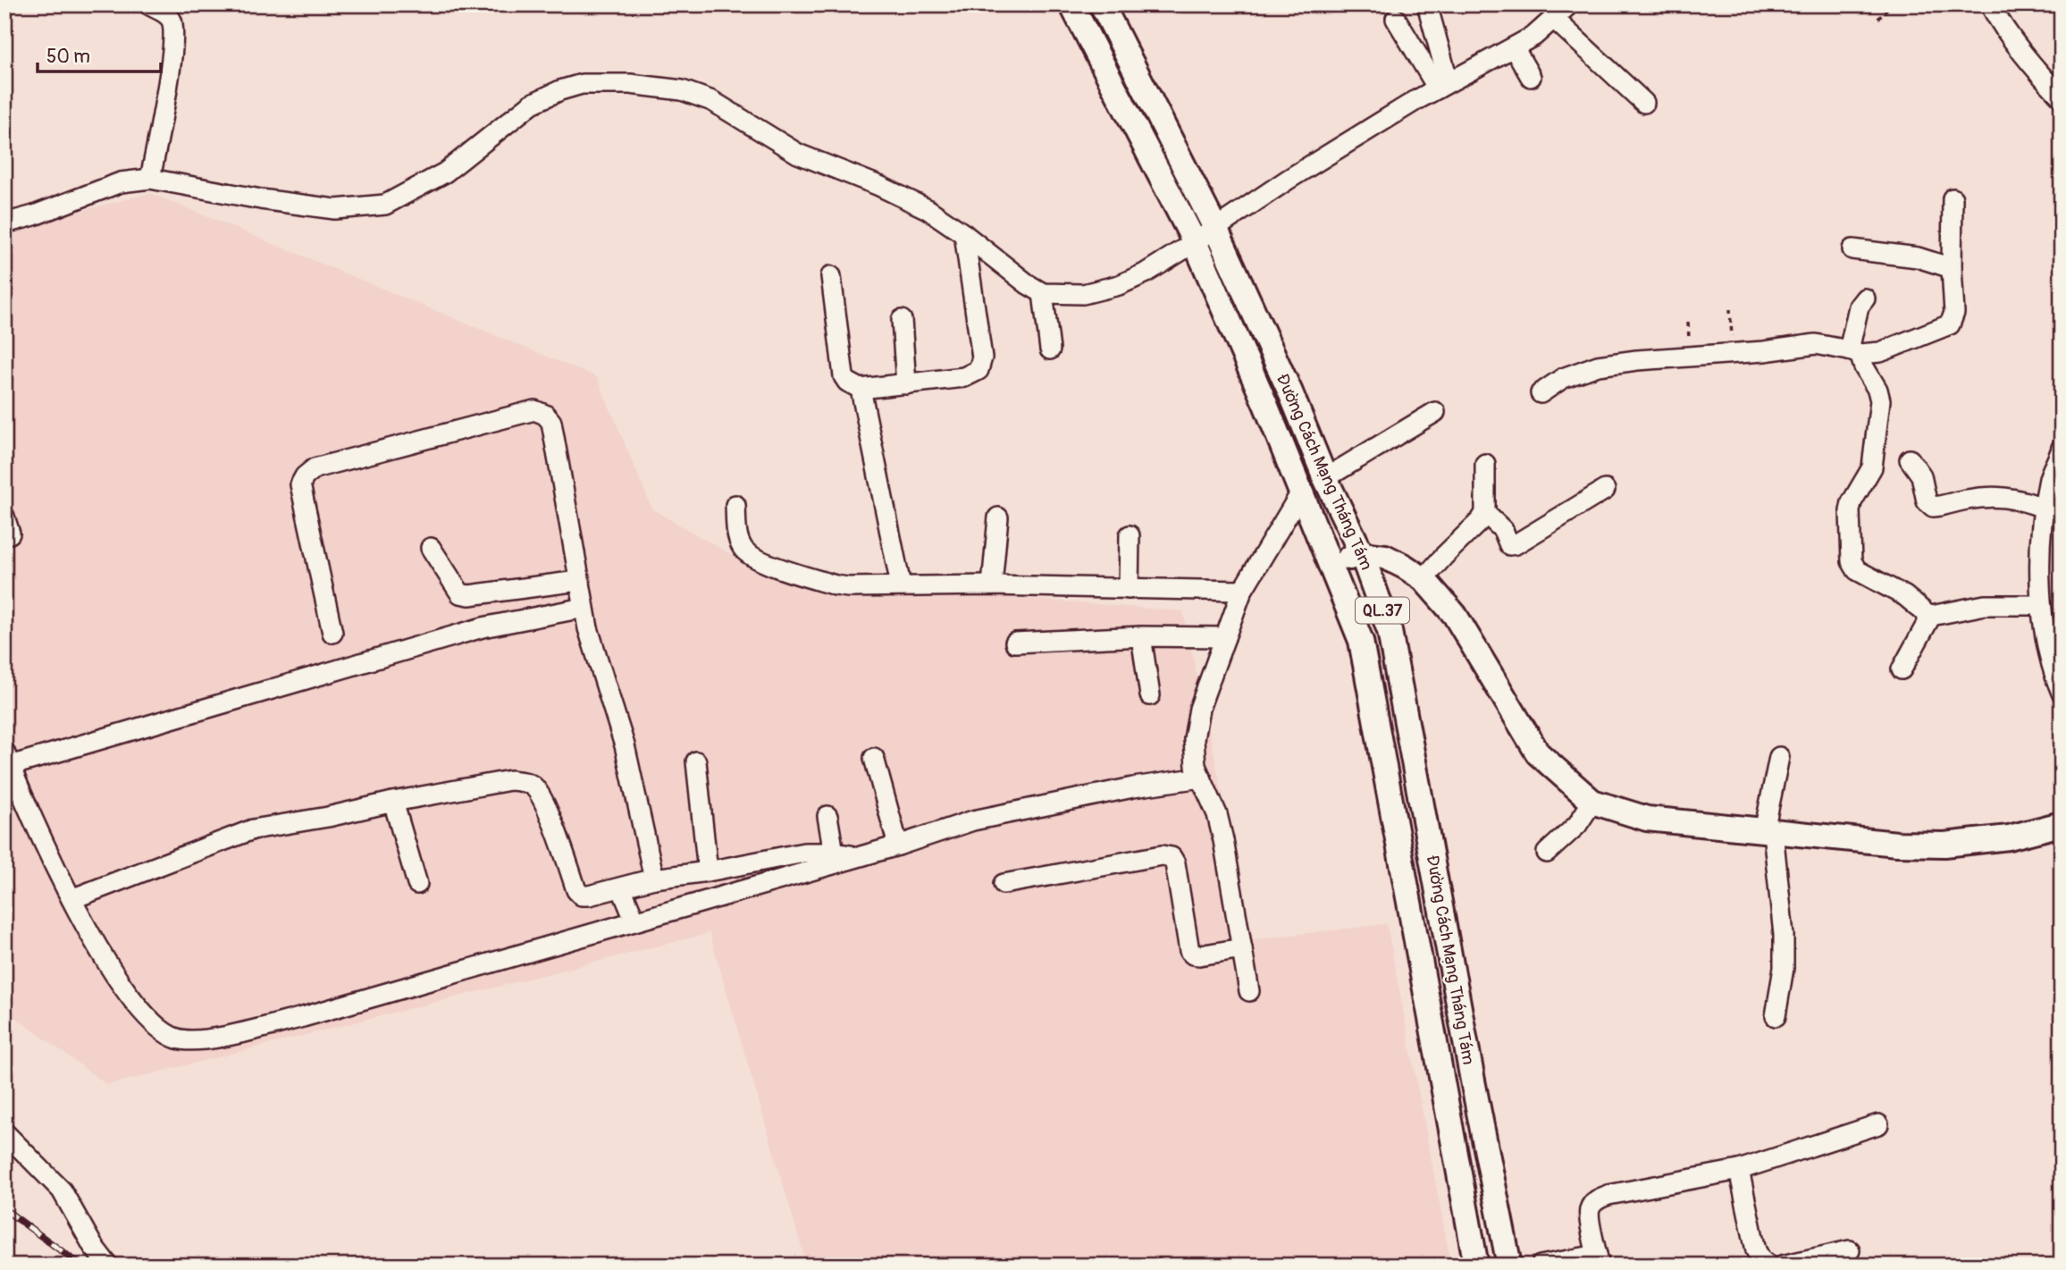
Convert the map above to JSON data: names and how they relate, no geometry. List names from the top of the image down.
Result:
{
  "streets": {
    "main road": ["Đường Cách Mạng Tháng Tám", "QL.37"]
  },
  "scale_bar": "50 m"
}
